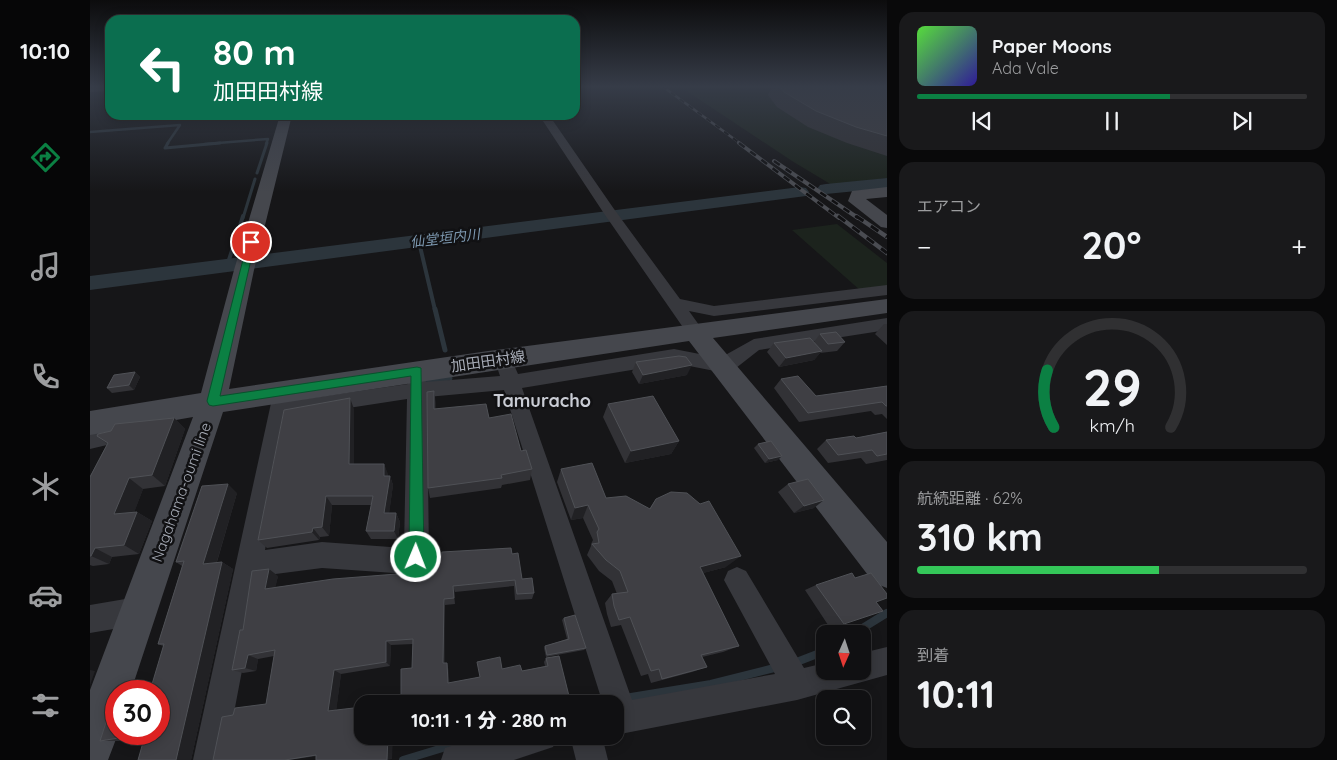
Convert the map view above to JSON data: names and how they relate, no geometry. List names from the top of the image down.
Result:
{
  "streets": {
    "main road": ["加田田村線", "Nagahama-oumi line"]
  },
  "crossings": [
    ["加田田村線", "Nagahama-oumi line"]
  ],
  "districts": ["Tamuracho"],
  "water": ["仙堂垣内川"],
  "north": "bottom",
  "page": {
    "tabs": "10:10",
    "turn": ["80 m", "加田田村線"],
    "song": ["Paper Moons", "Ada Vale"],
    "tile": [
      "エアコン",
      ["航続距離 · 62%", "310 km"],
      ["到着", "10:11"]
    ],
    "heat": ["−", "20°", "+"],
    "limit": "30",
    "trip": "10:11 · 1 分 · 280 m",
    "gauge": ["29", "km/h"]
  }
}
